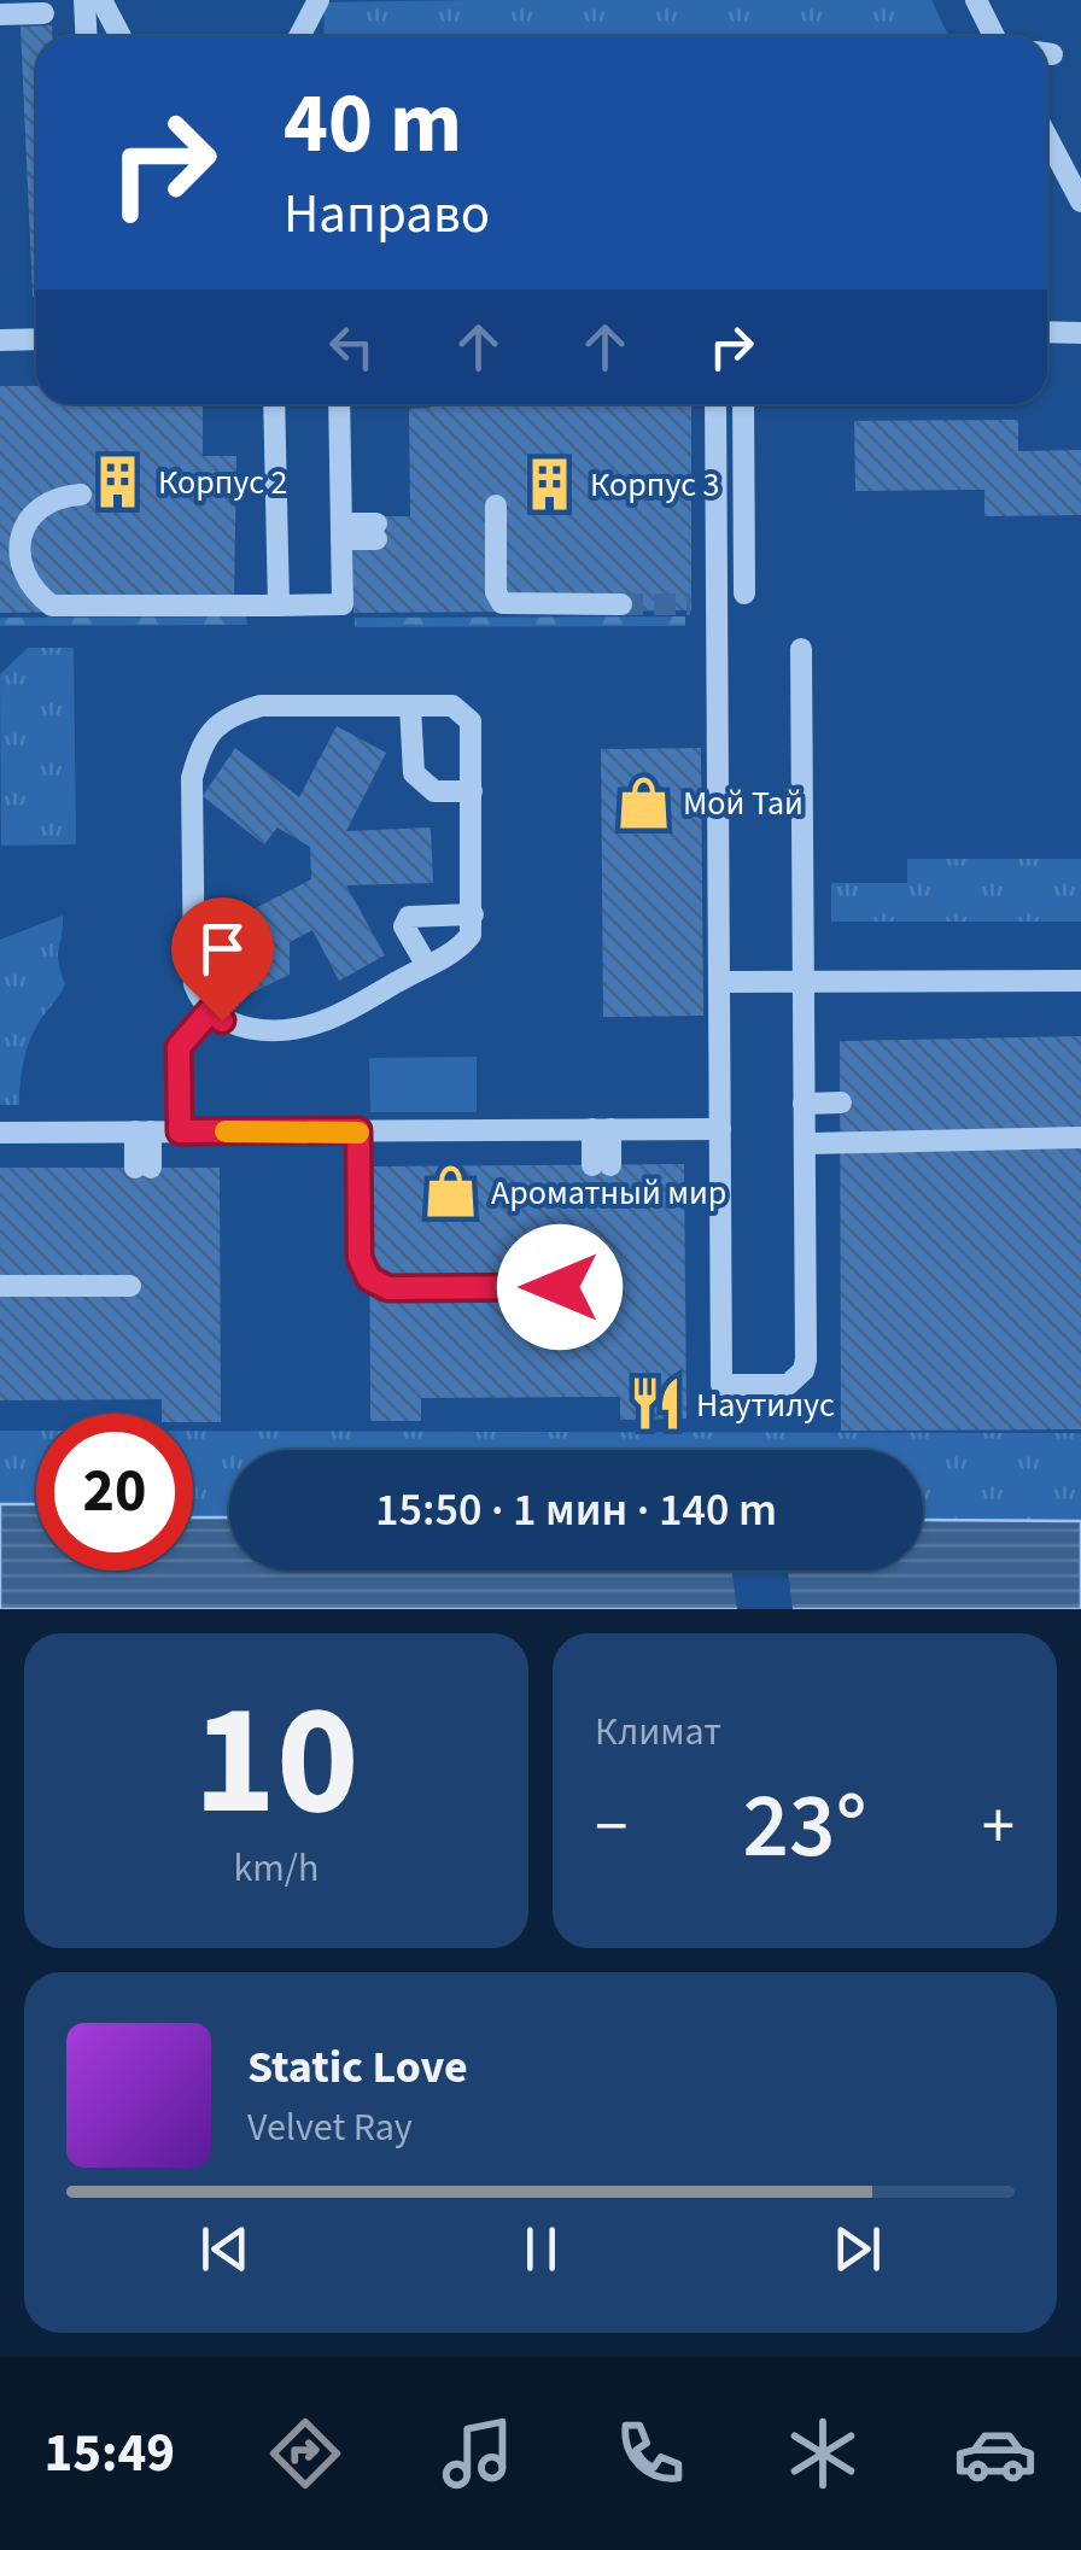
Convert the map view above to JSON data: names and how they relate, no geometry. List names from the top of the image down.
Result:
{
  "places": {
    "building": ["Корпус 2", "Корпус 3"],
    "shop": ["Мой Тай", "Ароматный мир"],
    "restaurant": ["Наутилус"]
  },
  "page": {
    "turn": ["40 m", "Направо"],
    "limit": "20",
    "trip": "15:50 · 1 мин · 140 m",
    "tile": [
      ["10", "km/h"],
      "Климат"
    ],
    "heat": ["−", "23°", "+"],
    "song": ["Static Love", "Velvet Ray"],
    "tabs": "15:49"
  }
}
